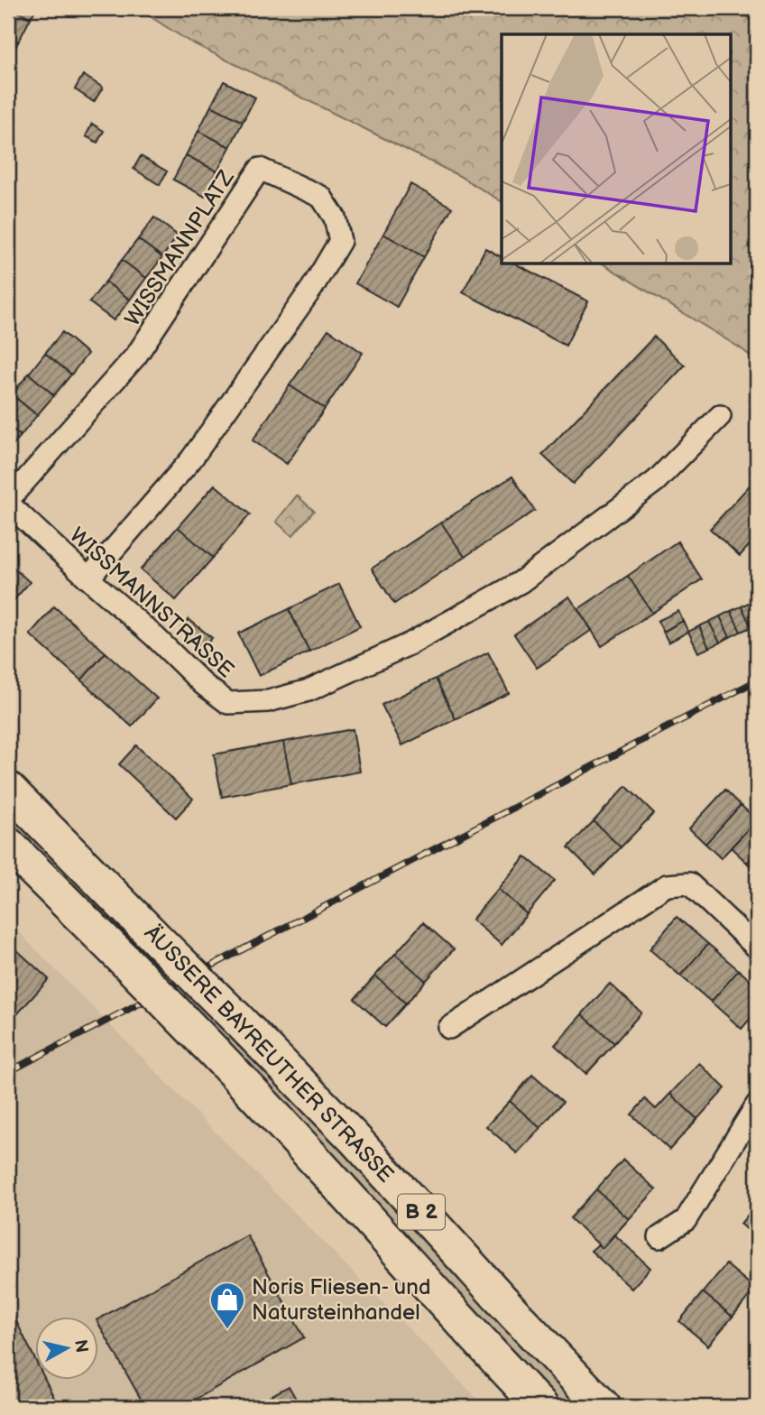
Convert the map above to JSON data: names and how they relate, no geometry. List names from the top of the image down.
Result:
{
  "streets": {
    "main road": ["ÄUSSERE BAYREUTHER STRASSE", "B 2"],
    "street": ["WISSMANNPLATZ", "WISSMANNSTRASSE"]
  },
  "crossings": [
    ["WISSMANNPLATZ", "WISSMANNSTRASSE"]
  ],
  "places": {
    "shop": ["Noris Fliesen- und Natursteinhandel"]
  },
  "north": "right"
}
